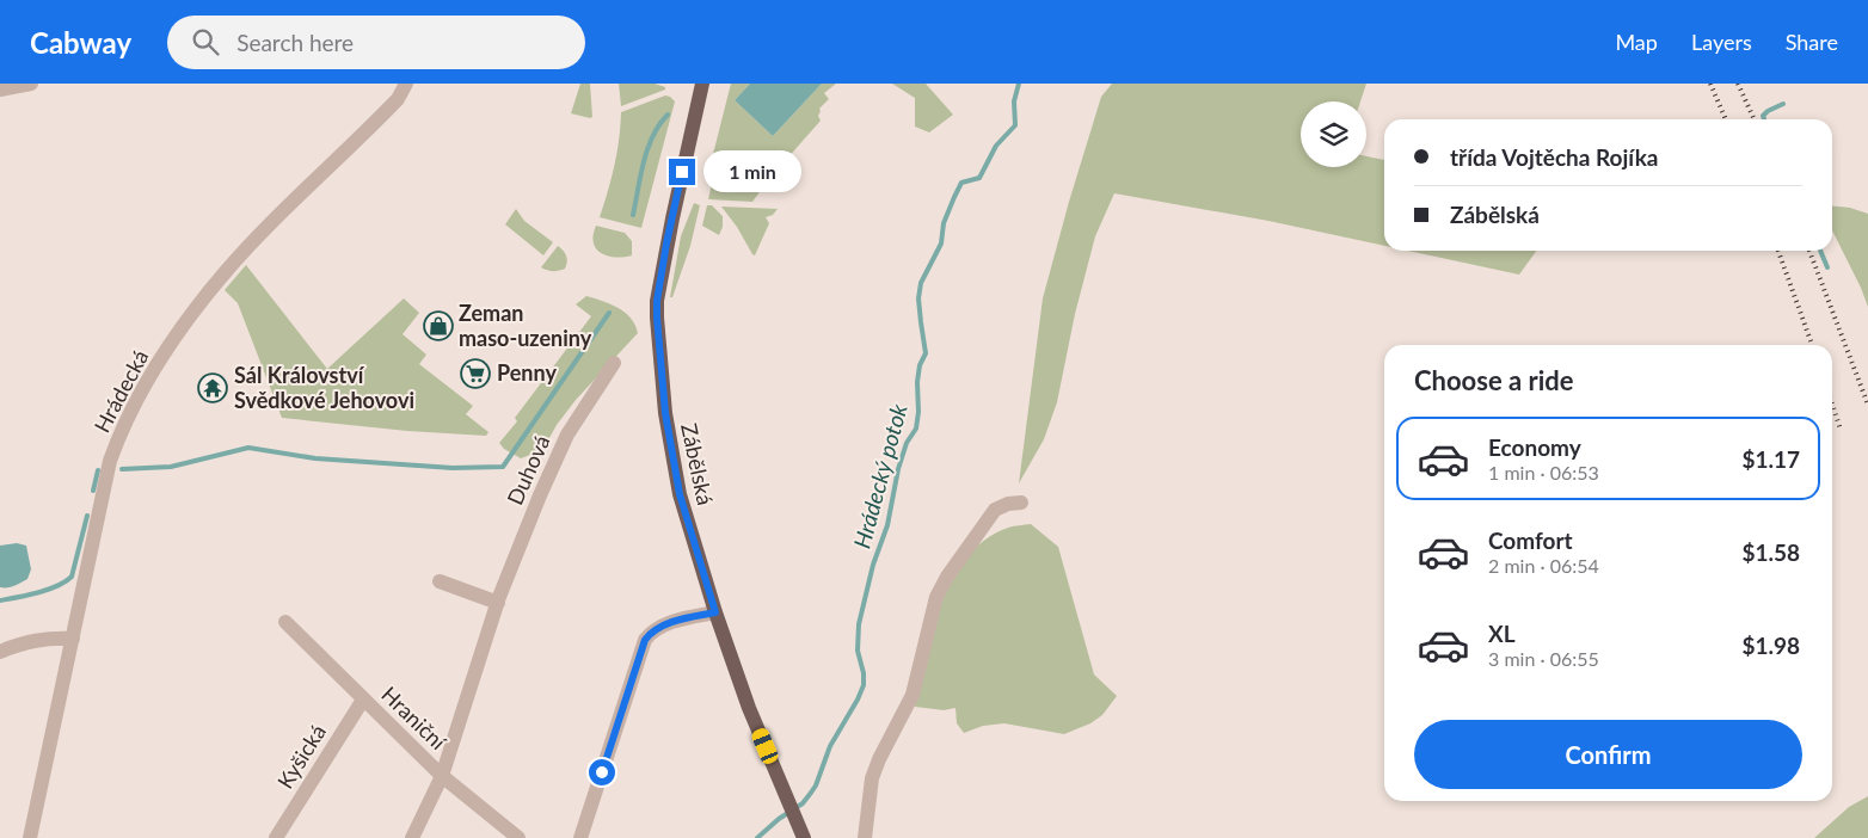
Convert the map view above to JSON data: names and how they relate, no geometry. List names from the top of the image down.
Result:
{
  "streets": {
    "main road": ["Zábělská"],
    "street": [
      "Hrádecká",
      "Duhová",
      "Hraniční",
      "Kyšická"
    ]
  },
  "crossings": [
    ["Duhová", "Hraniční"],
    ["Hraniční", "Kyšická"]
  ],
  "water": ["Hrádecký potok"],
  "places": {
    "shop": ["Zeman maso-uzeniny"],
    "supermarket": ["Penny"],
    "temple": ["Sál Království Svědkové Jehovovi"]
  },
  "page": {
    "header": "Cabway",
    "search": "Search here",
    "nav": ["Map", "Layers", "Share"],
    "banner": ["třída Vojtěcha Rojíka", "Zábělská"],
    "bubble": "1 min",
    "heading": "Choose a ride",
    "list": [
      {
        "name": "Economy",
        "note": "1 min · 06:53",
        "value": "$1.17"
      },
      {
        "name": "Comfort",
        "note": "2 min · 06:54",
        "value": "$1.58"
      },
      {
        "name": "XL",
        "note": "3 min · 06:55",
        "value": "$1.98"
      }
    ],
    "buttons": "Confirm"
  }
}
